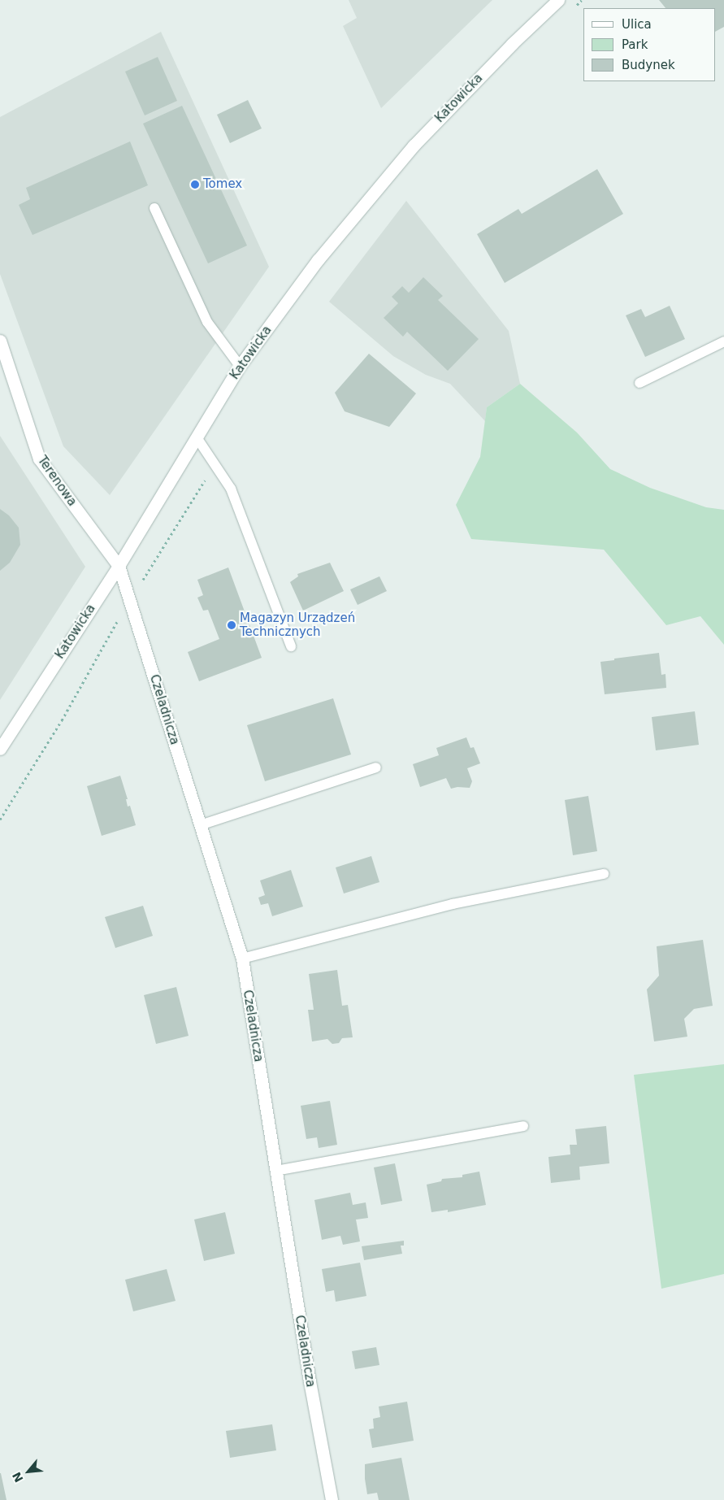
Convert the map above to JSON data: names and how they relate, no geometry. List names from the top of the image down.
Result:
{
  "streets": {
    "street": ["Katowicka", "Terenowa", "Czeladnicza"]
  },
  "crossings": [
    ["Katowicka", "Terenowa"],
    ["Katowicka", "Czeladnicza"],
    ["Terenowa", "Czeladnicza"]
  ],
  "places": ["Tomex", "Magazyn Urządzeń Technicznych"],
  "legend": ["Ulica", "Park", "Budynek"],
  "north": "bottom left"
}
